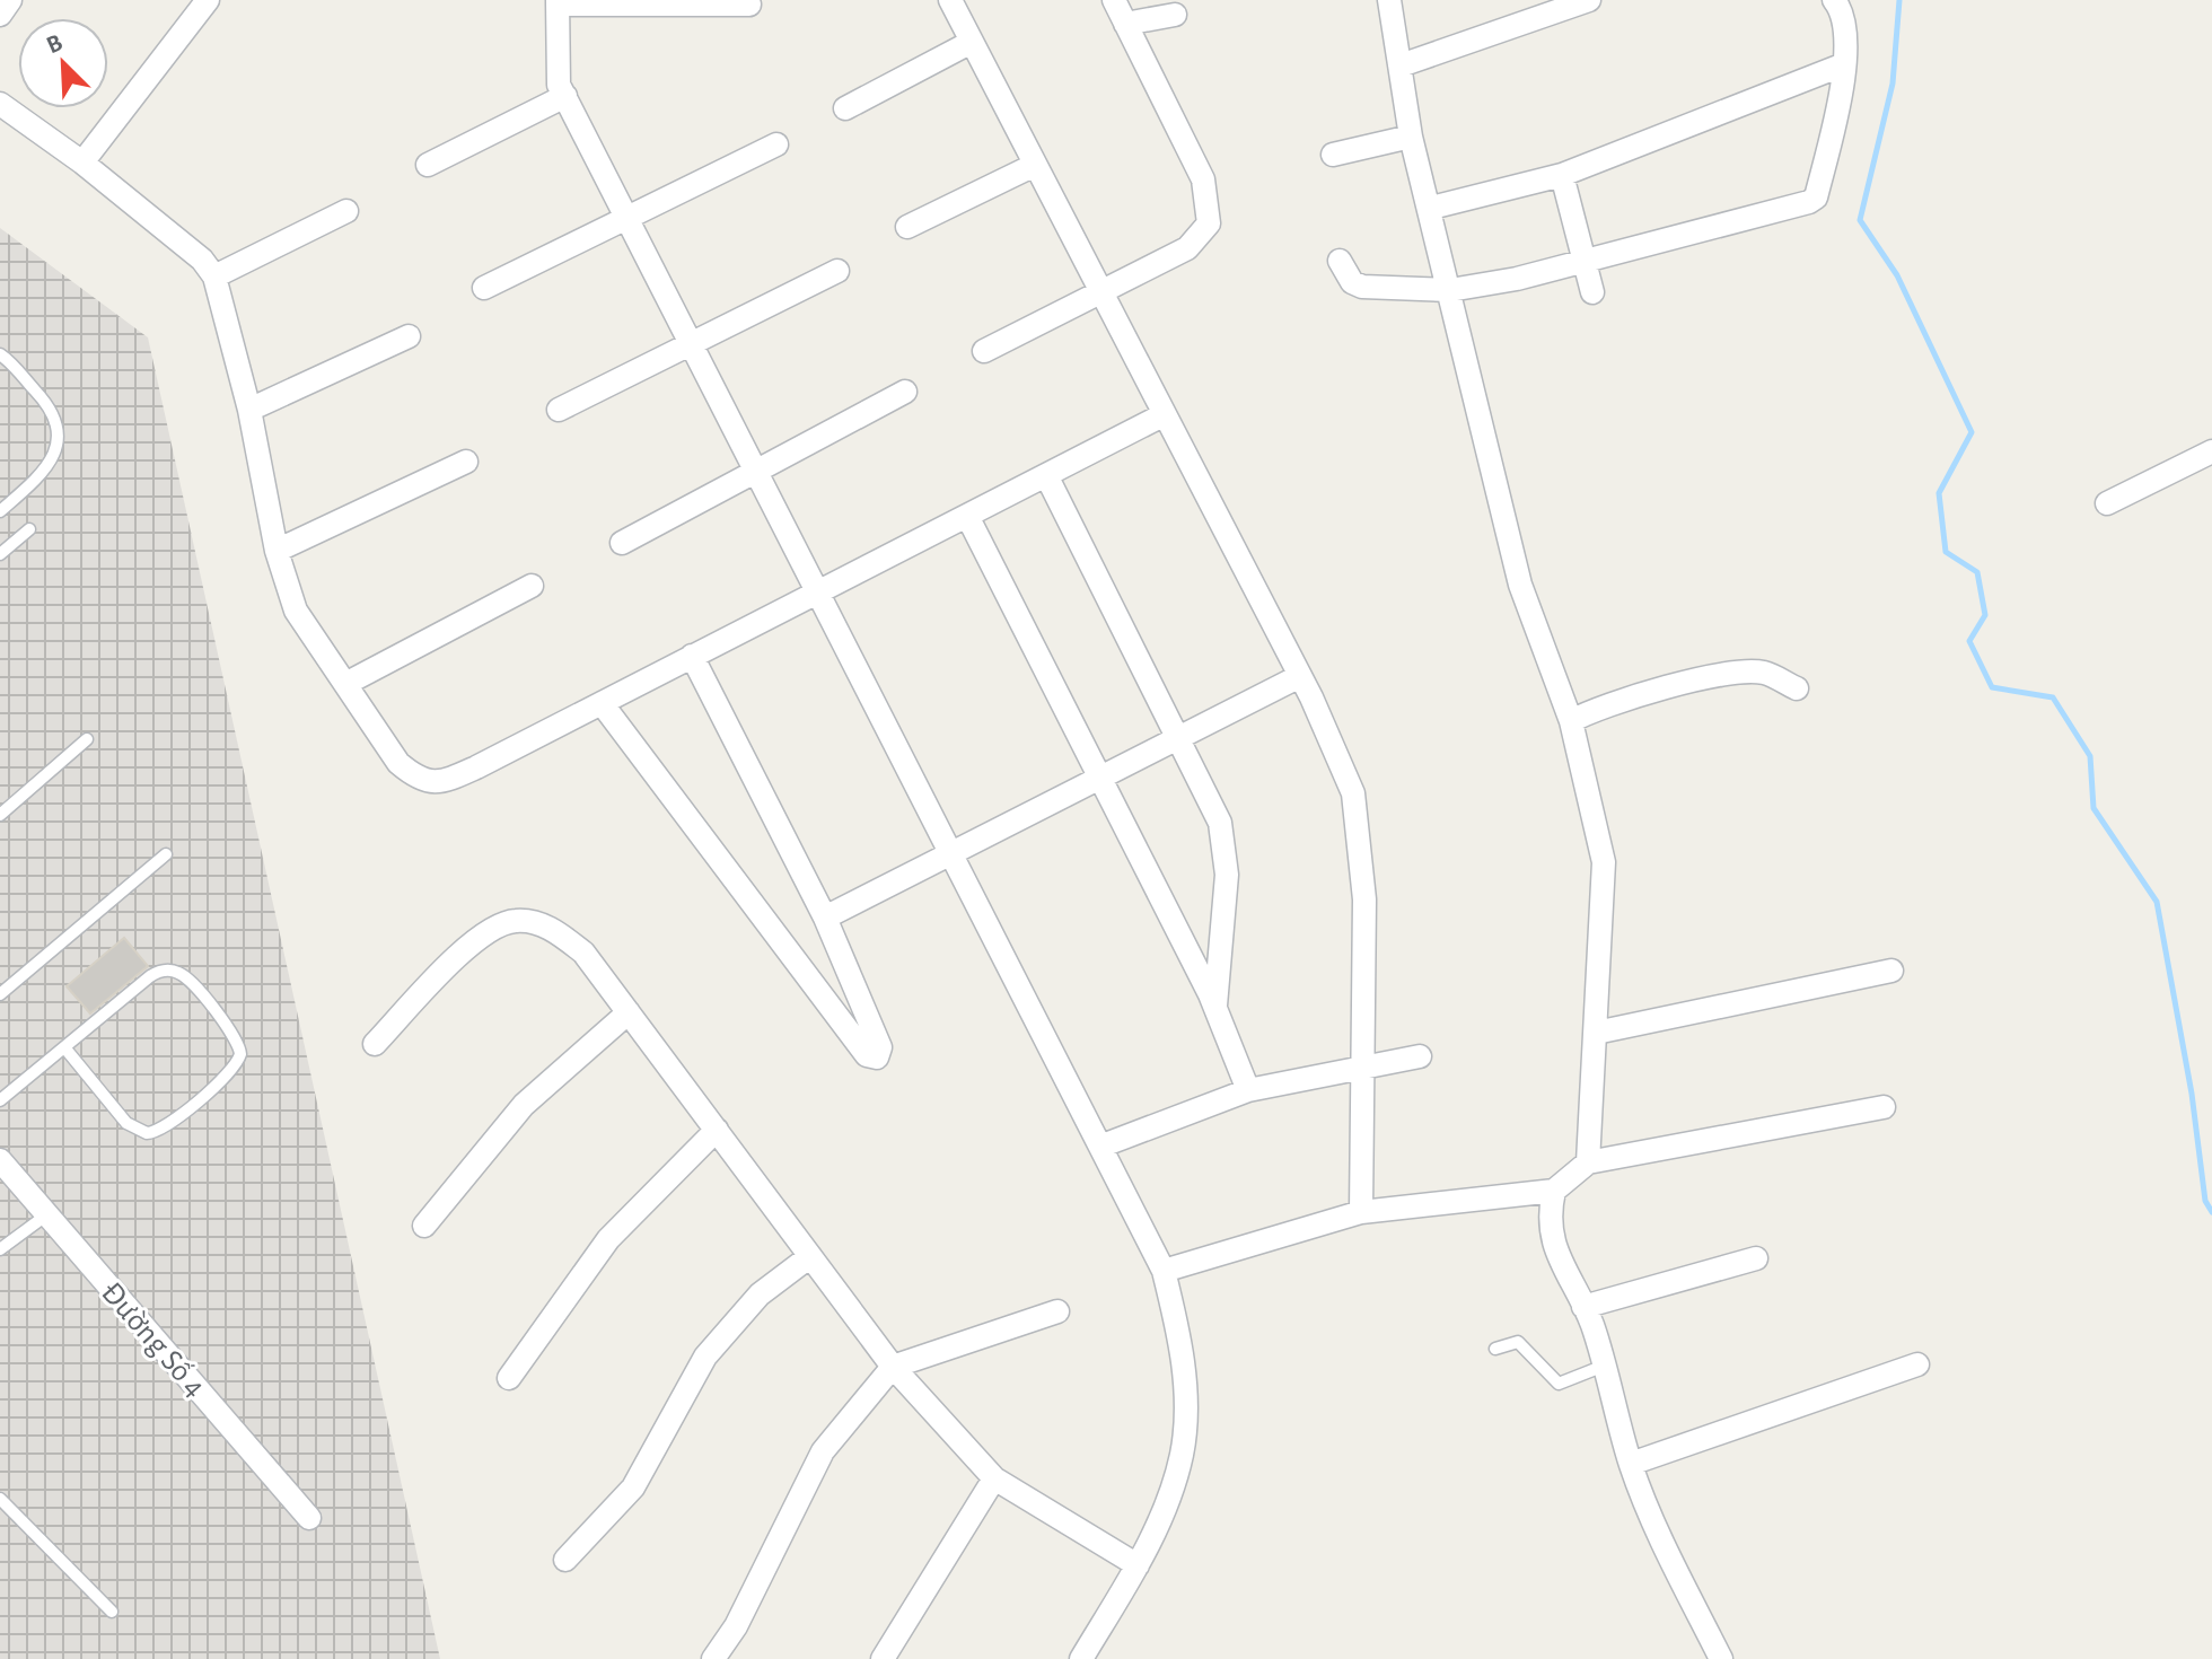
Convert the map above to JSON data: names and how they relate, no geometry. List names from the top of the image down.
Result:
{
  "streets": {
    "street": ["Đường Số 4"]
  },
  "north": "top left"
}
